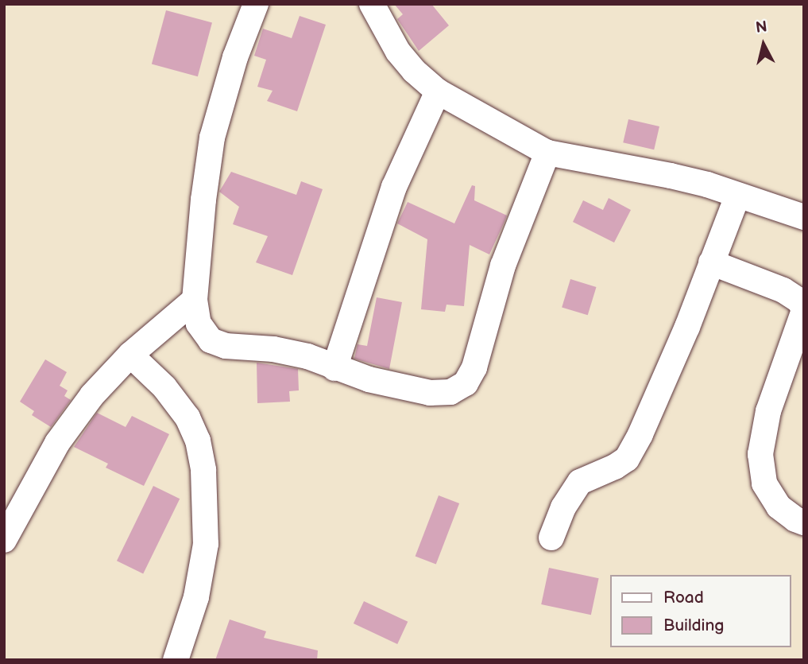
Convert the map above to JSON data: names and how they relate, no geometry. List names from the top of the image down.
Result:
{
  "legend": ["Road", "Building"],
  "north": "top"
}
